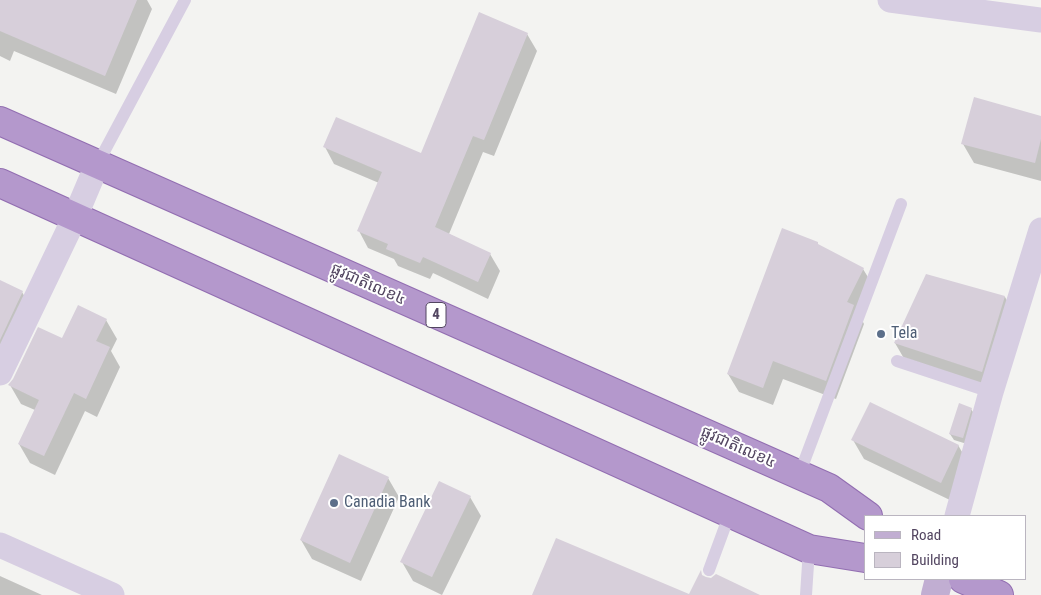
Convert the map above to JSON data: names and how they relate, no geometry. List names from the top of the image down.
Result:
{
  "streets": {
    "highway": ["ផ្លូវជាតិលេខ៤", "4"]
  },
  "places": ["Tela", "Canadia Bank"],
  "legend": ["Road", "Building"]
}
